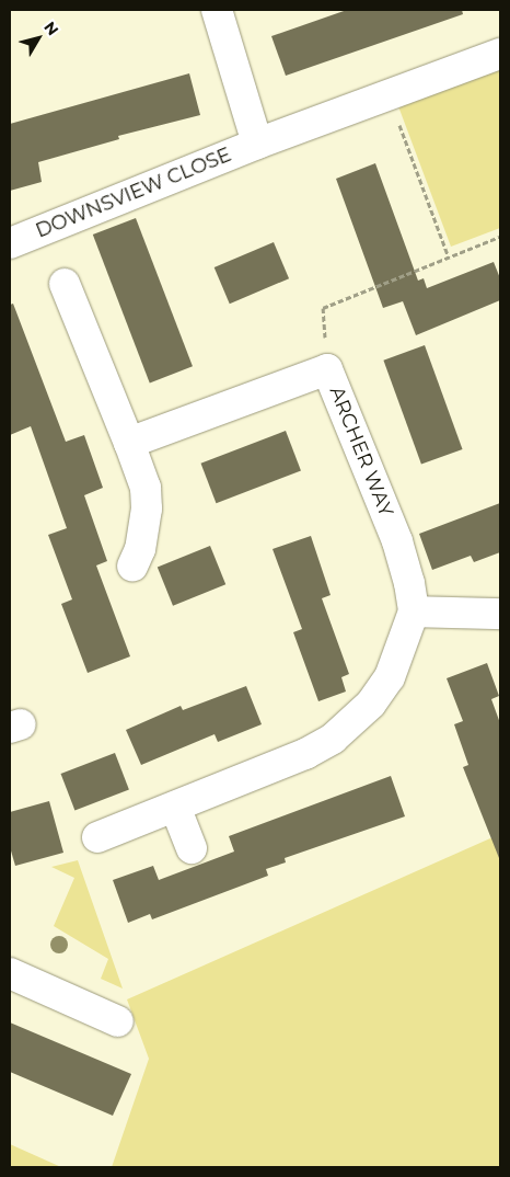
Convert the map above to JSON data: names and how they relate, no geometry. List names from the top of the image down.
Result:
{
  "streets": {
    "street": ["DOWNSVIEW CLOSE", "ARCHER WAY"]
  },
  "north": "top right"
}
